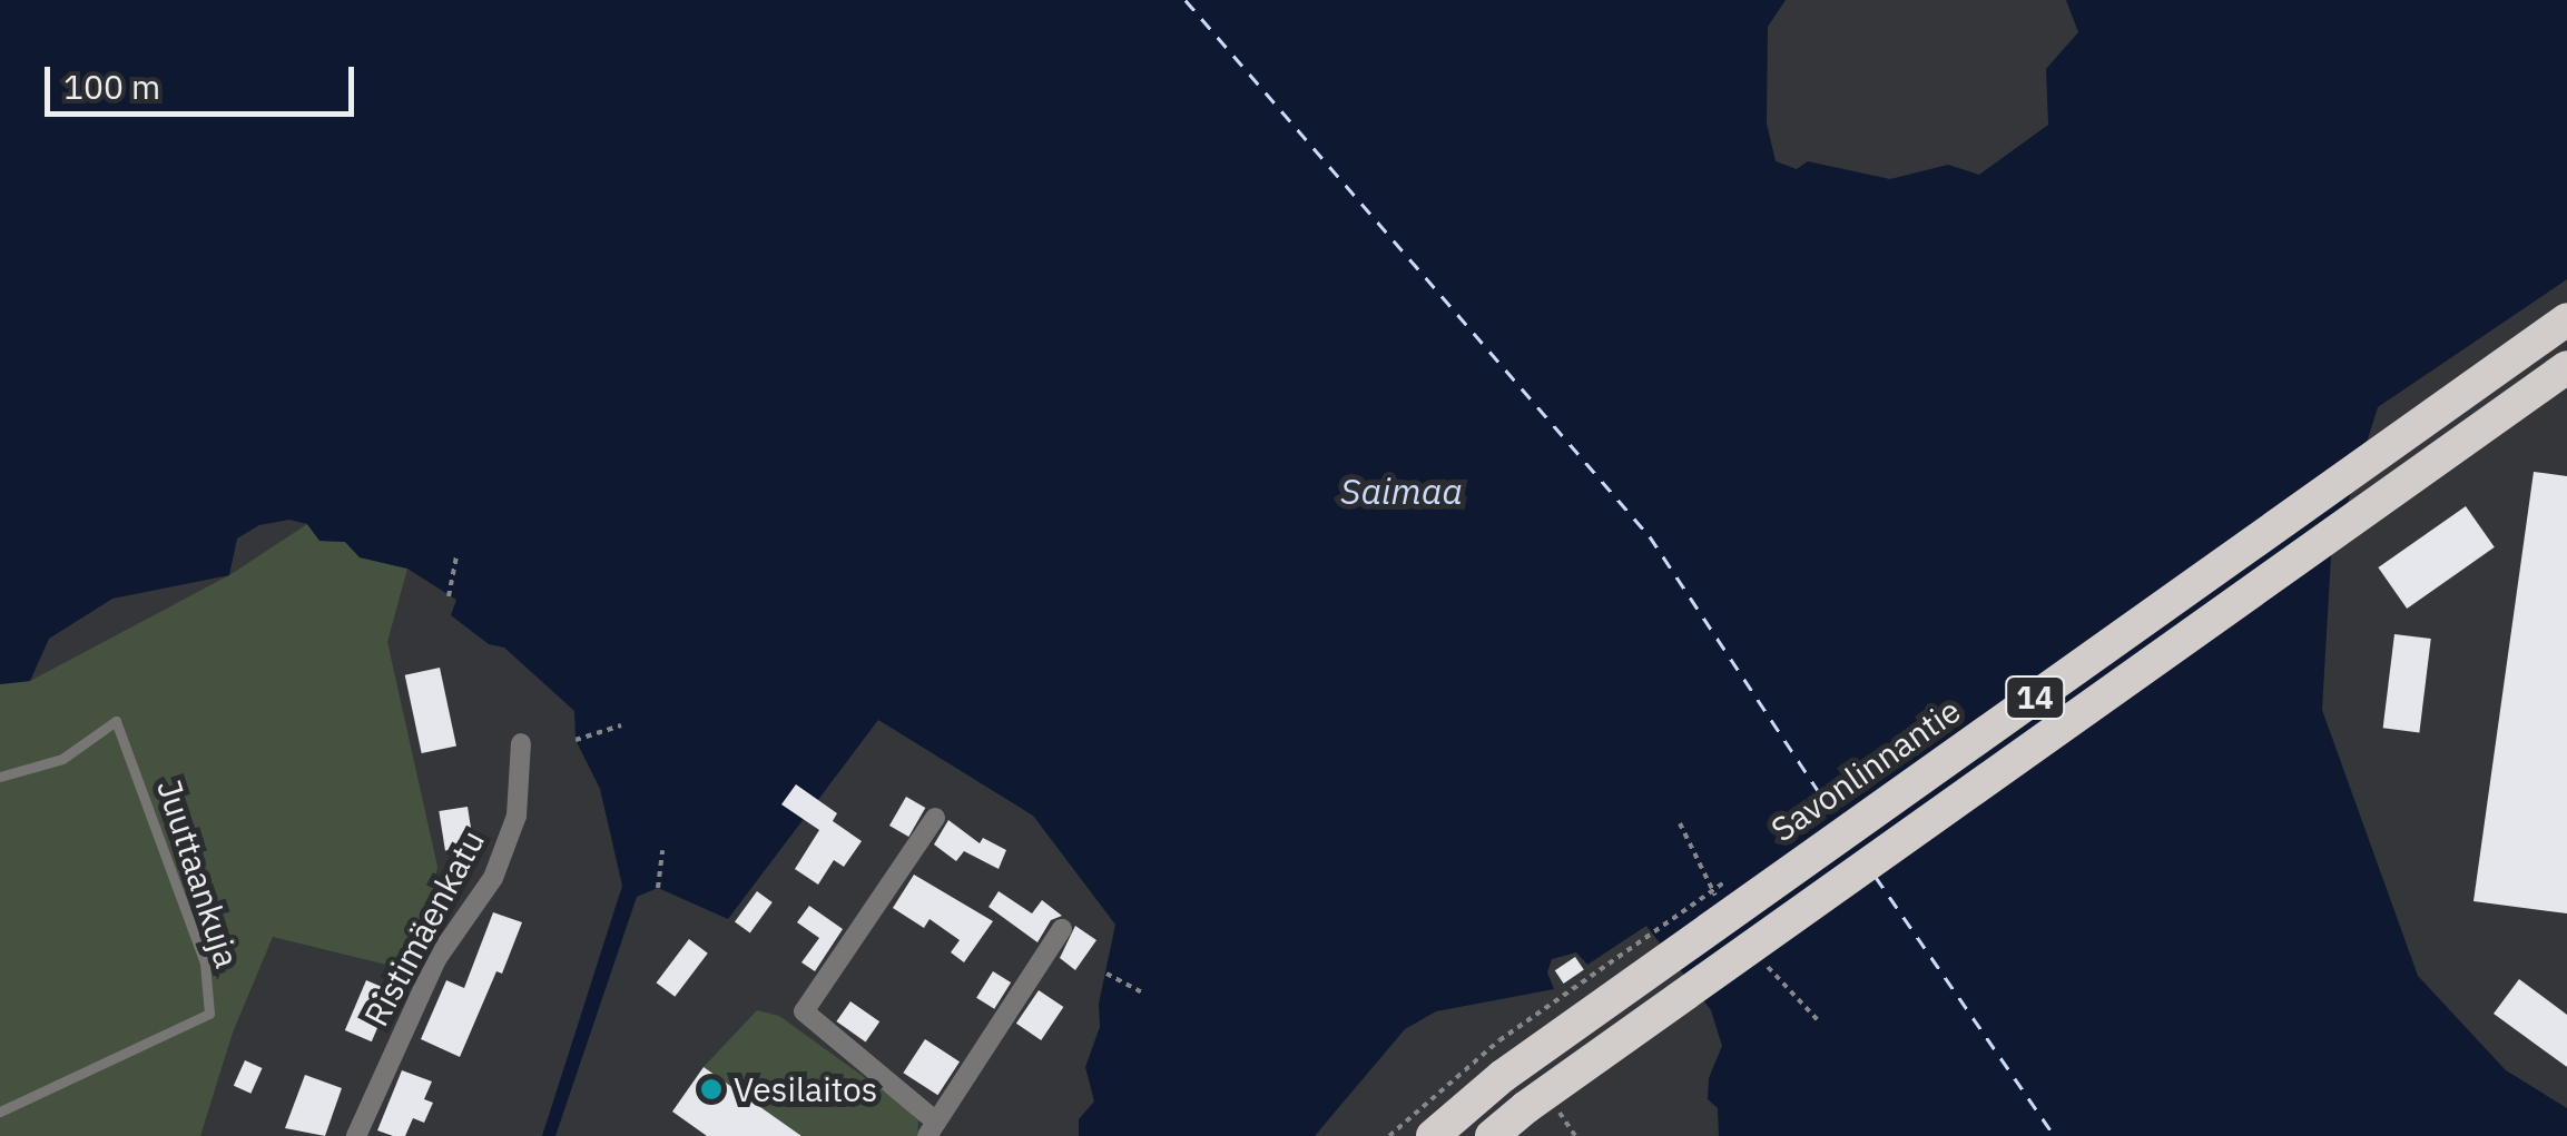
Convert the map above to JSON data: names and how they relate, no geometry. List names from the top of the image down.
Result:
{
  "streets": {
    "highway": ["14", "Savonlinnantie"],
    "street": ["Ristimäenkatu"],
    "lane": ["Juuttaankuja"]
  },
  "water": ["Saimaa"],
  "places": ["Vesilaitos"],
  "scale_bar": "100 m"
}
